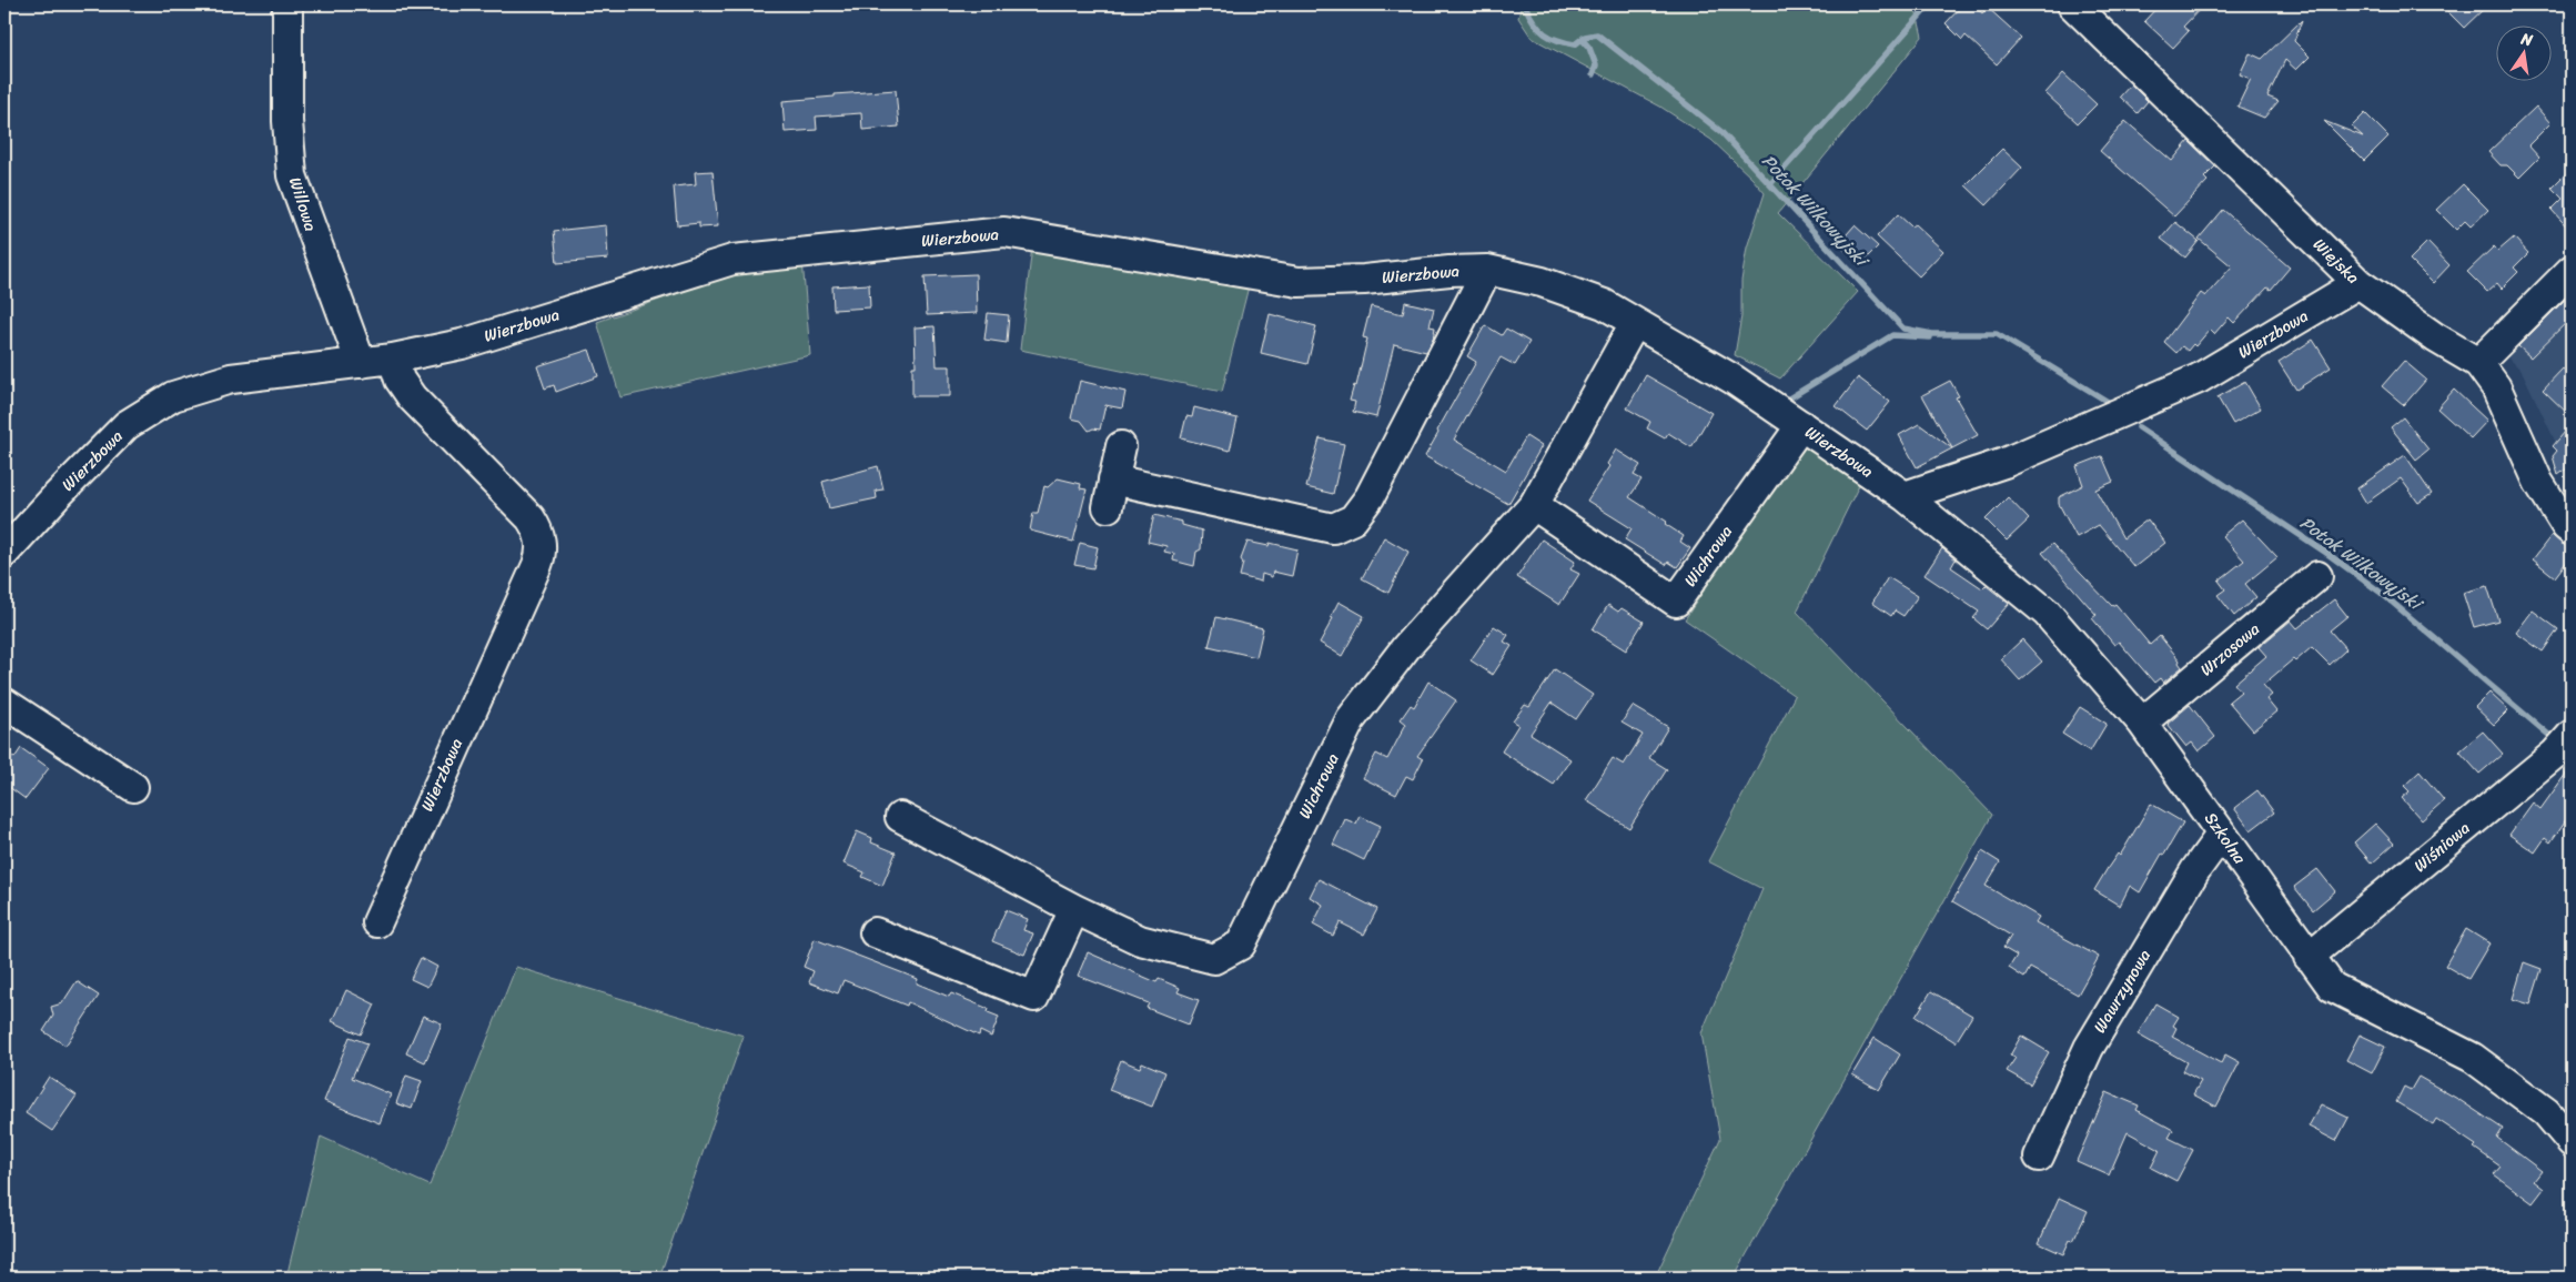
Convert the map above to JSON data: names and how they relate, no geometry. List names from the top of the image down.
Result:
{
  "streets": {
    "street": [
      "Willowa",
      "Wierzbowa",
      "Wiejska",
      "Wichrowa",
      "Wrzosowa",
      "Szkolna",
      "Wiśniowa",
      "Wawrzynowa"
    ]
  },
  "crossings": [
    ["Willowa", "Wierzbowa"],
    ["Wierzbowa", "Wiejska"],
    ["Wierzbowa", "Wichrowa"],
    ["Wierzbowa", "Szkolna"],
    ["Wrzosowa", "Szkolna"],
    ["Szkolna", "Wiśniowa"],
    ["Szkolna", "Wawrzynowa"]
  ],
  "water": ["Potok Wilkowyjski"],
  "north": "top"
}
